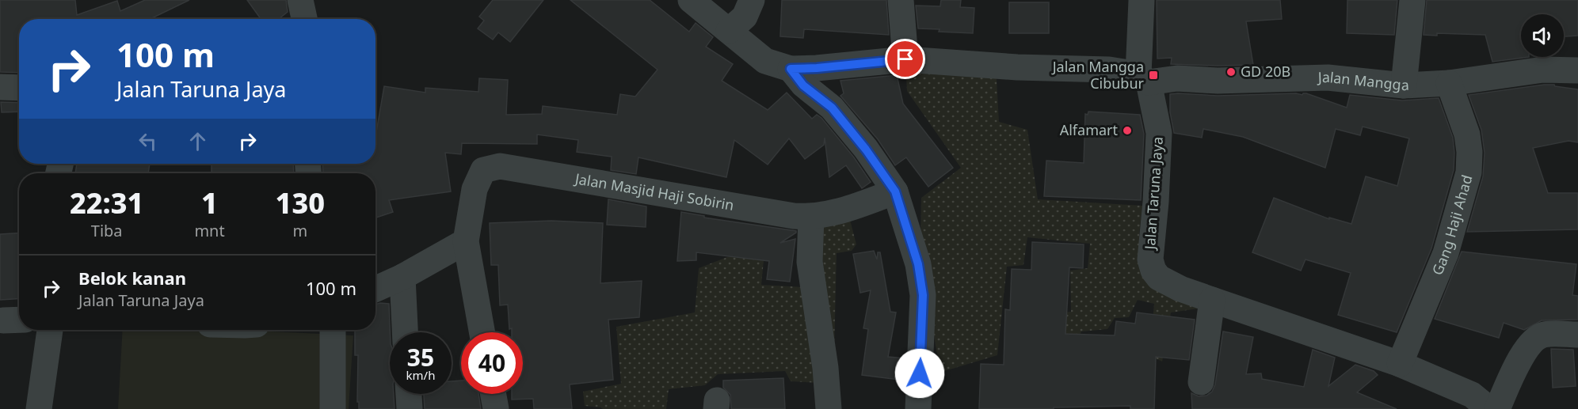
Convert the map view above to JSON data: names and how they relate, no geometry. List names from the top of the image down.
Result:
{
  "streets": {
    "street": [
      "Jalan Mangga",
      "Jalan Masjid Haji Sobirin",
      "Jalan Taruna Jaya",
      "Gang Haji Ahad"
    ]
  },
  "crossings": [
    ["Jalan Mangga", "Jalan Taruna Jaya"],
    ["Jalan Mangga", "Gang Haji Ahad"],
    ["Jalan Taruna Jaya", "Gang Haji Ahad"]
  ],
  "places": {
    "other": ["GD 20B", "Alfamart"],
    "transit": ["Jalan Mangga Cibubur"]
  },
  "page": {
    "turn": ["100 m", "Jalan Taruna Jaya"],
    "eta": [
      "22:31",
      "Tiba",
      "1",
      "mnt",
      "130",
      "m"
    ],
    "list": [
      {
        "name": "Belok kanan",
        "note": "Jalan Taruna Jaya",
        "value": "100 m"
      }
    ],
    "speed": "35 km/h",
    "limit": "40"
  }
}
